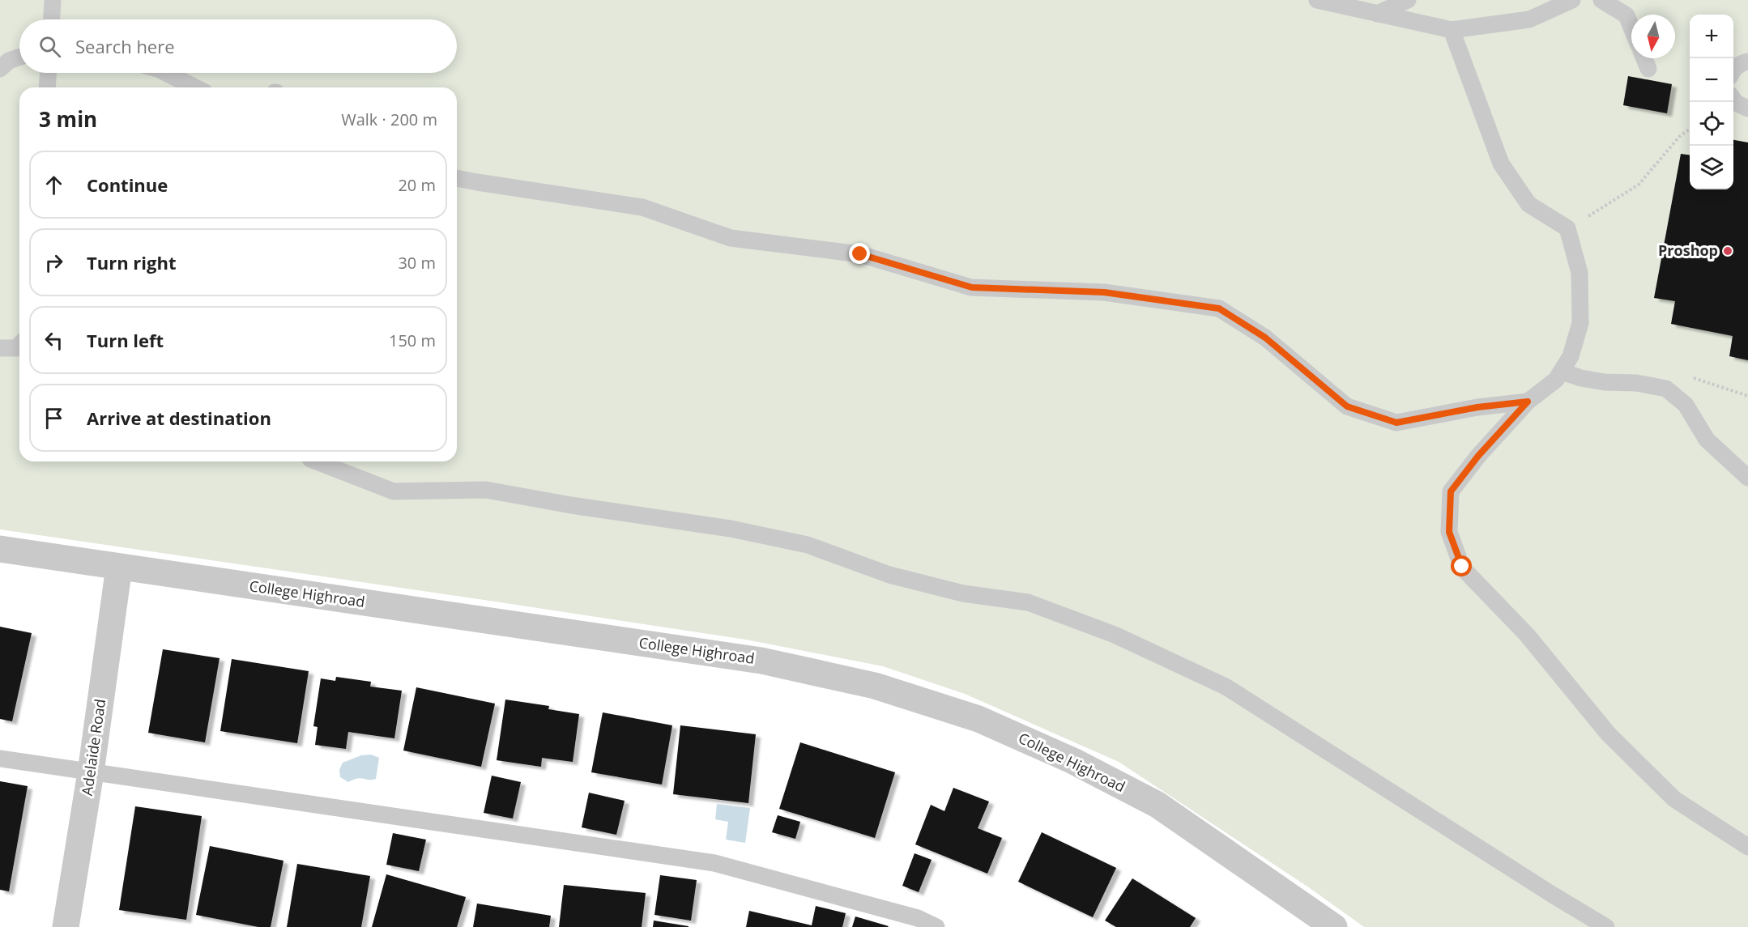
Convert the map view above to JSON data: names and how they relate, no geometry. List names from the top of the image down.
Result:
{
  "streets": {
    "street": ["College Highroad", "Adelaide Road"]
  },
  "crossings": [
    ["College Highroad", "Adelaide Road"]
  ],
  "places": ["Proshop"],
  "north": "bottom",
  "page": {
    "map_buttons": ["+", "−"],
    "search": "Search here",
    "heading": ["3 min", "Walk · 200 m"],
    "list": [
      ["Continue", "20 m"],
      ["Turn right", "30 m"],
      ["Turn left", "150 m"],
      "Arrive at destination"
    ]
  }
}
